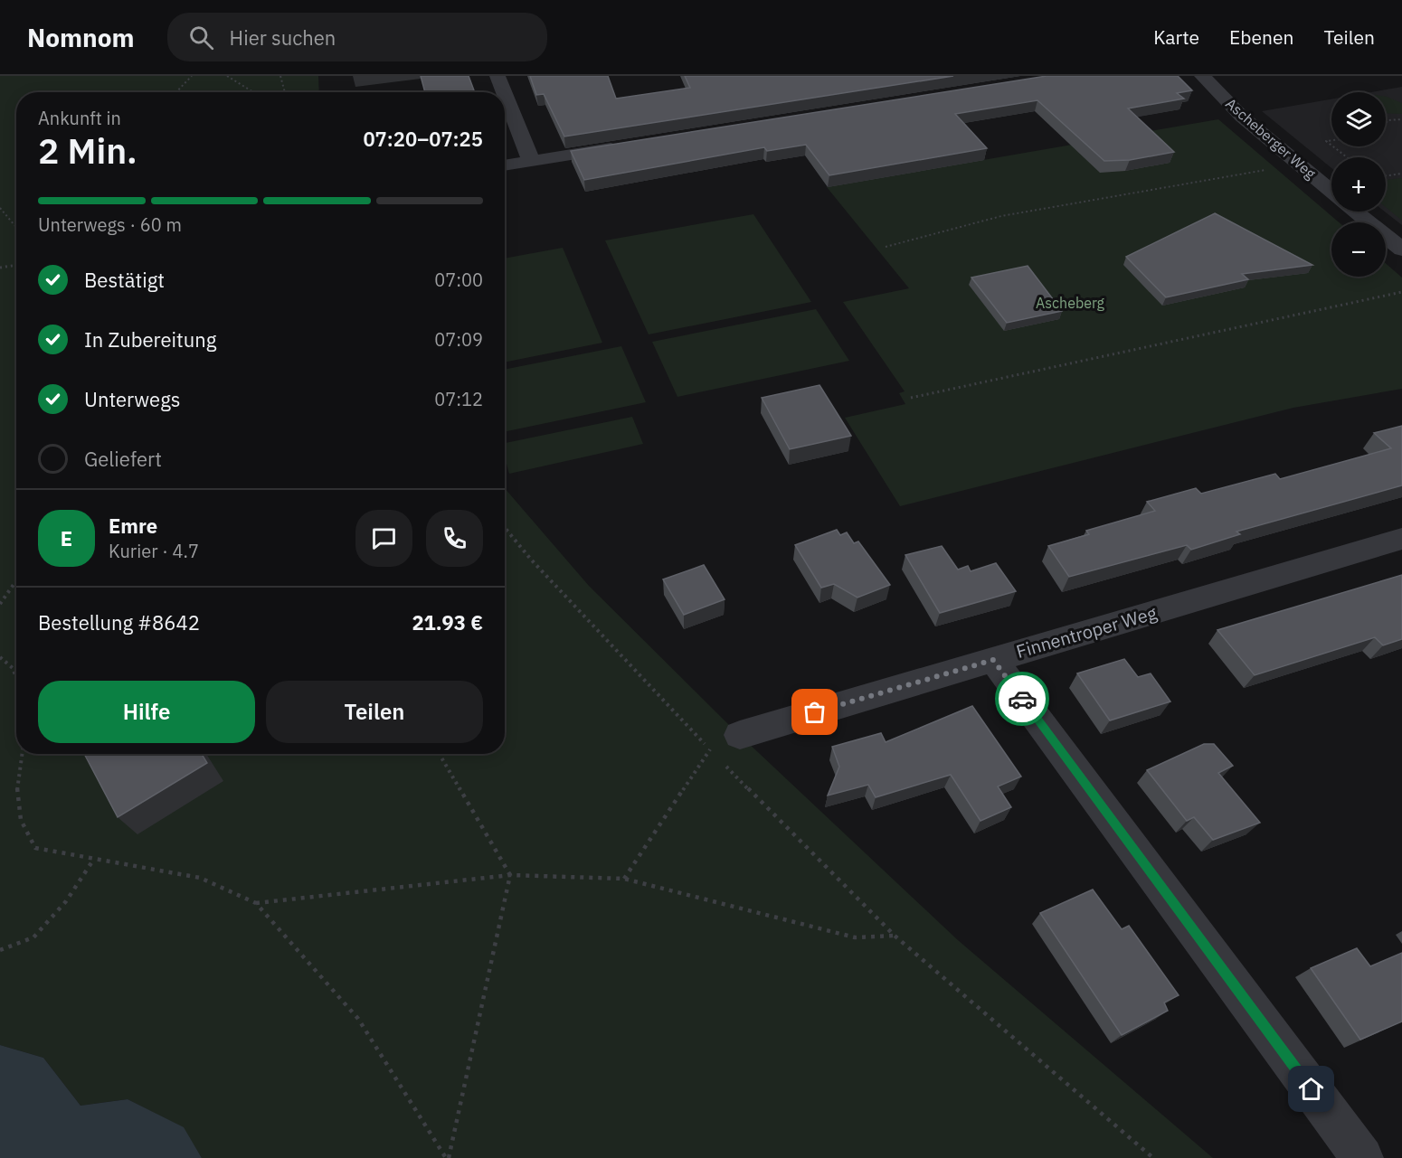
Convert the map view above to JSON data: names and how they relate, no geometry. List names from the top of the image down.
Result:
{
  "streets": {
    "street": ["Ascheberger Weg", "Finnentroper Weg"]
  },
  "parks": ["Ascheberg"],
  "page": {
    "header": "Nomnom",
    "search": "Hier suchen",
    "nav": ["Karte", "Ebenen", "Teilen"],
    "map_buttons": ["+", "−"],
    "heading": ["2 Min.", "Ankunft in", "07:20–07:25"],
    "panel": [
      "Emre",
      "Kurier · 4.7",
      "Bestellung #8642",
      "21.93 €"
    ],
    "bar": "Unterwegs · 60 m",
    "list": [
      ["Bestätigt", "07:00"],
      ["In Zubereitung", "07:09"],
      ["Unterwegs", "07:12"],
      "Geliefert"
    ],
    "round": "E",
    "buttons": ["Hilfe", "Teilen"]
  }
}
